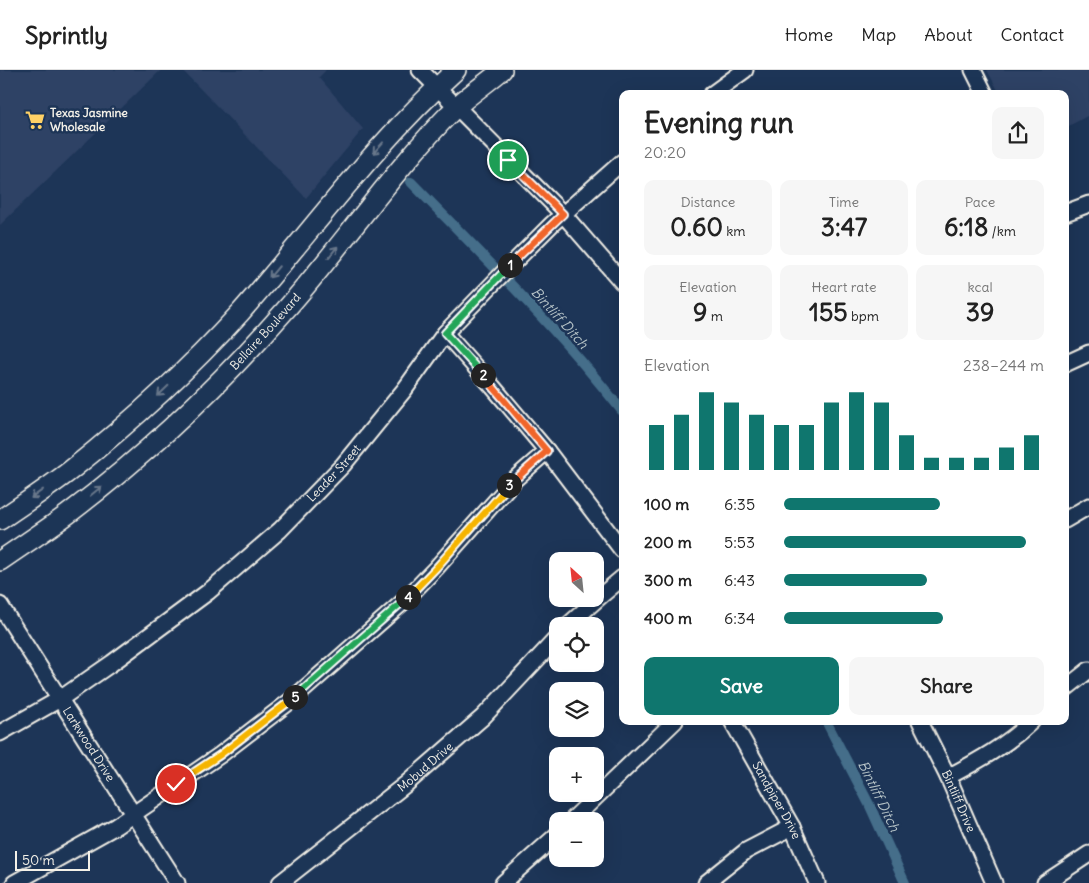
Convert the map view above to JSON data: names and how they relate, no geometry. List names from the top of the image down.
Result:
{
  "streets": {
    "main road": ["Bellaire Boulevard"],
    "street": [
      "Leader Street",
      "Larkwood Drive",
      "Mobud Drive",
      "Sandpiper Drive",
      "Bintliff Drive"
    ]
  },
  "crossings": [
    ["Leader Street", "Larkwood Drive"]
  ],
  "water": ["Bintliff Ditch"],
  "places": {
    "supermarket": ["Texas Jasmine Wholesale"]
  },
  "scale_bar": "50 m",
  "north": "top left",
  "page": {
    "header": "Sprintly",
    "nav": [
      "Home",
      "Map",
      "About",
      "Contact"
    ],
    "heading": ["Evening run", "20:20"],
    "stats": [
      ["Distance", "0.60 km"],
      ["Time", "3:47"],
      ["Pace", "6:18 /km"],
      ["Elevation", "9 m"],
      ["Heart rate", "155 bpm"],
      ["kcal", "39"]
    ],
    "pins": [
      "1",
      "2",
      "3",
      "4",
      "5"
    ],
    "chart": ["Elevation", "238–244 m"],
    "list": [
      {
        "name": "100 m",
        "note": "6:35"
      },
      {
        "name": "200 m",
        "note": "5:53"
      },
      {
        "name": "300 m",
        "note": "6:43"
      },
      {
        "name": "400 m",
        "note": "6:34"
      }
    ],
    "map_buttons": ["+", "−"],
    "buttons": ["Save", "Share"],
    "scale": "50 m"
  }
}
